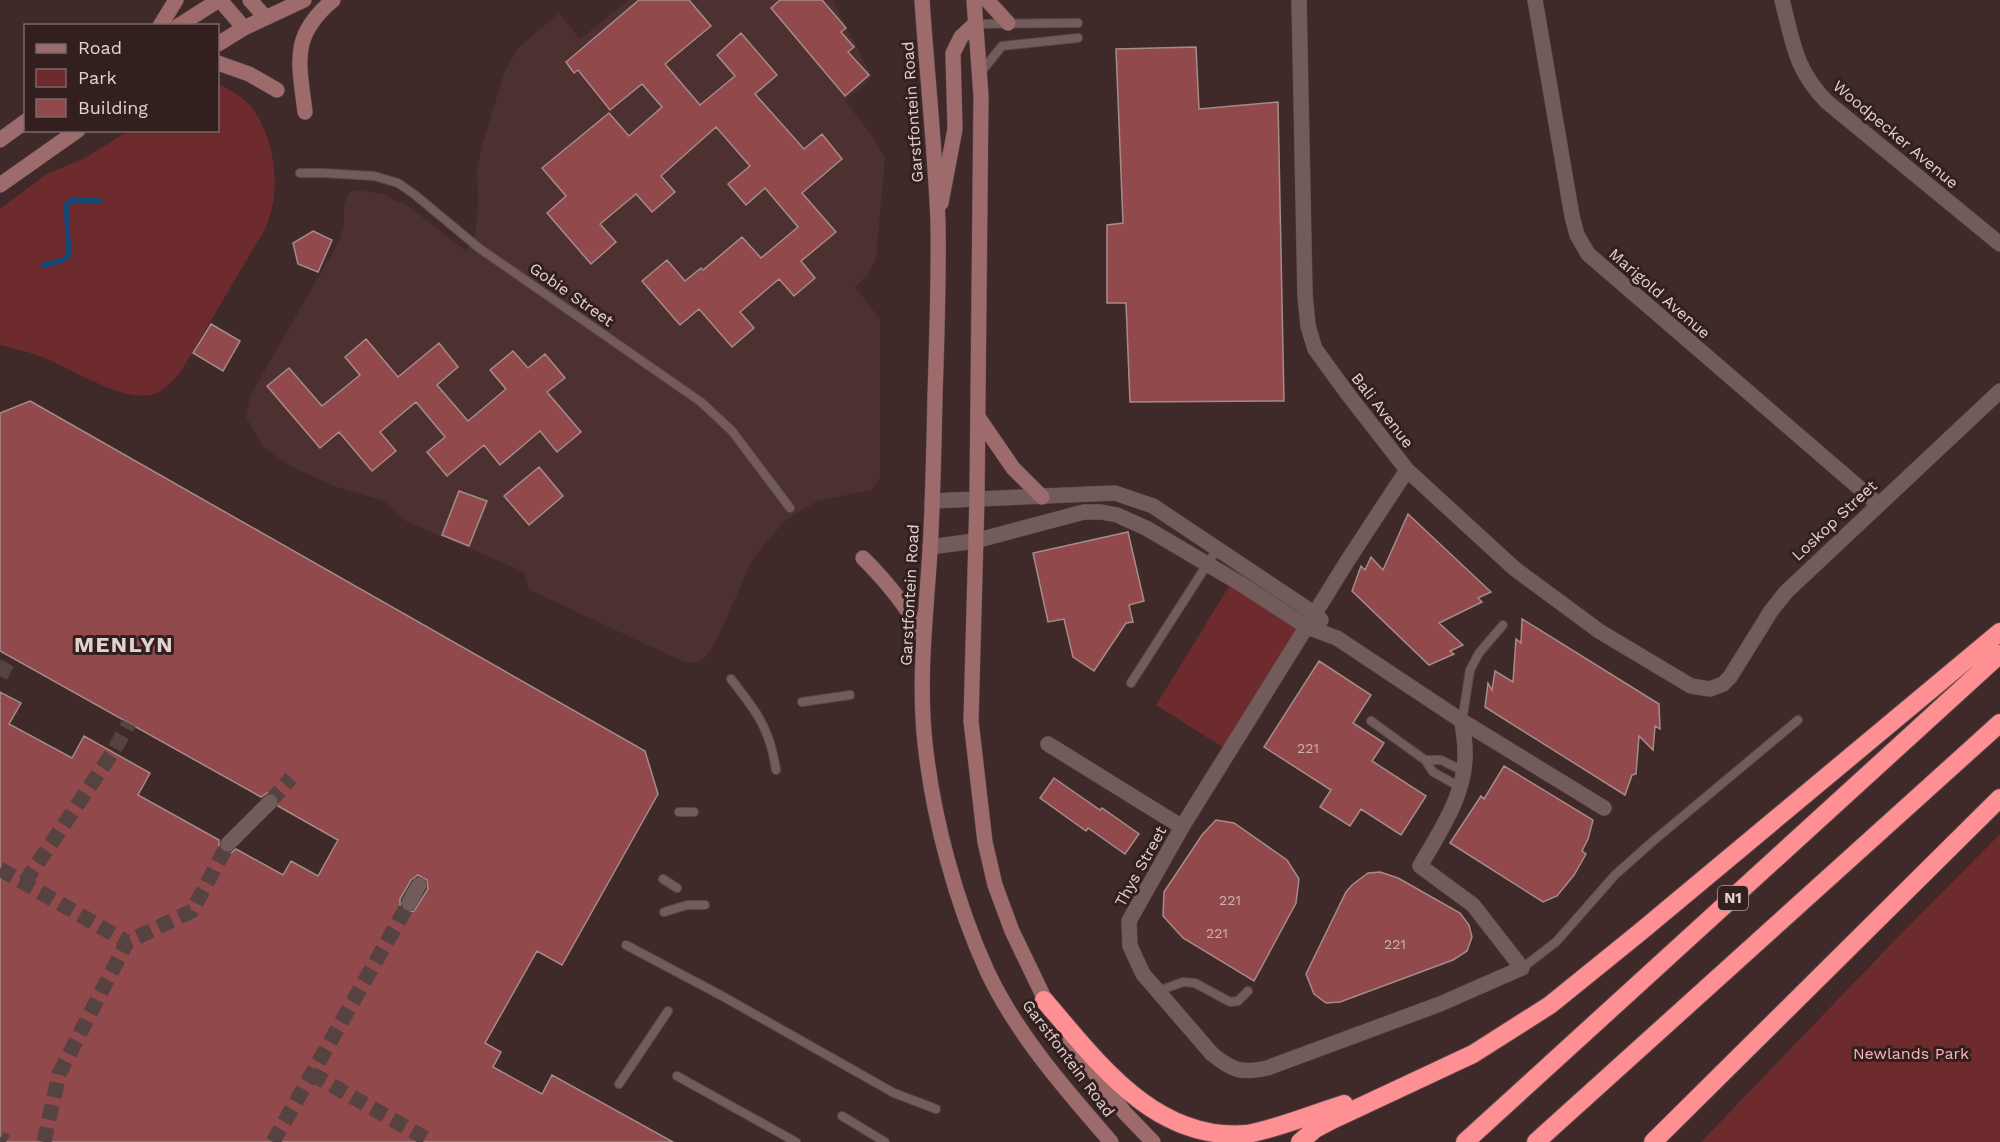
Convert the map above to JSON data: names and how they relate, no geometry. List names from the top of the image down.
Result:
{
  "streets": {
    "highway": ["N1"],
    "main road": ["Garstfontein Road"],
    "street": [
      "Woodpecker Avenue",
      "Marigold Avenue",
      "Bali Avenue",
      "Loskop Street",
      "Thys Street"
    ],
    "lane": ["Gobie Street"]
  },
  "crossings": [
    ["Marigold Avenue", "Loskop Street"],
    ["Bali Avenue", "Loskop Street"],
    ["Bali Avenue", "Thys Street"]
  ],
  "districts": ["MENLYN"],
  "parks": ["Newlands Park"],
  "house_numbers": [
    "221",
    "221",
    "221",
    "221"
  ],
  "legend": ["Road", "Park", "Building"]
}
